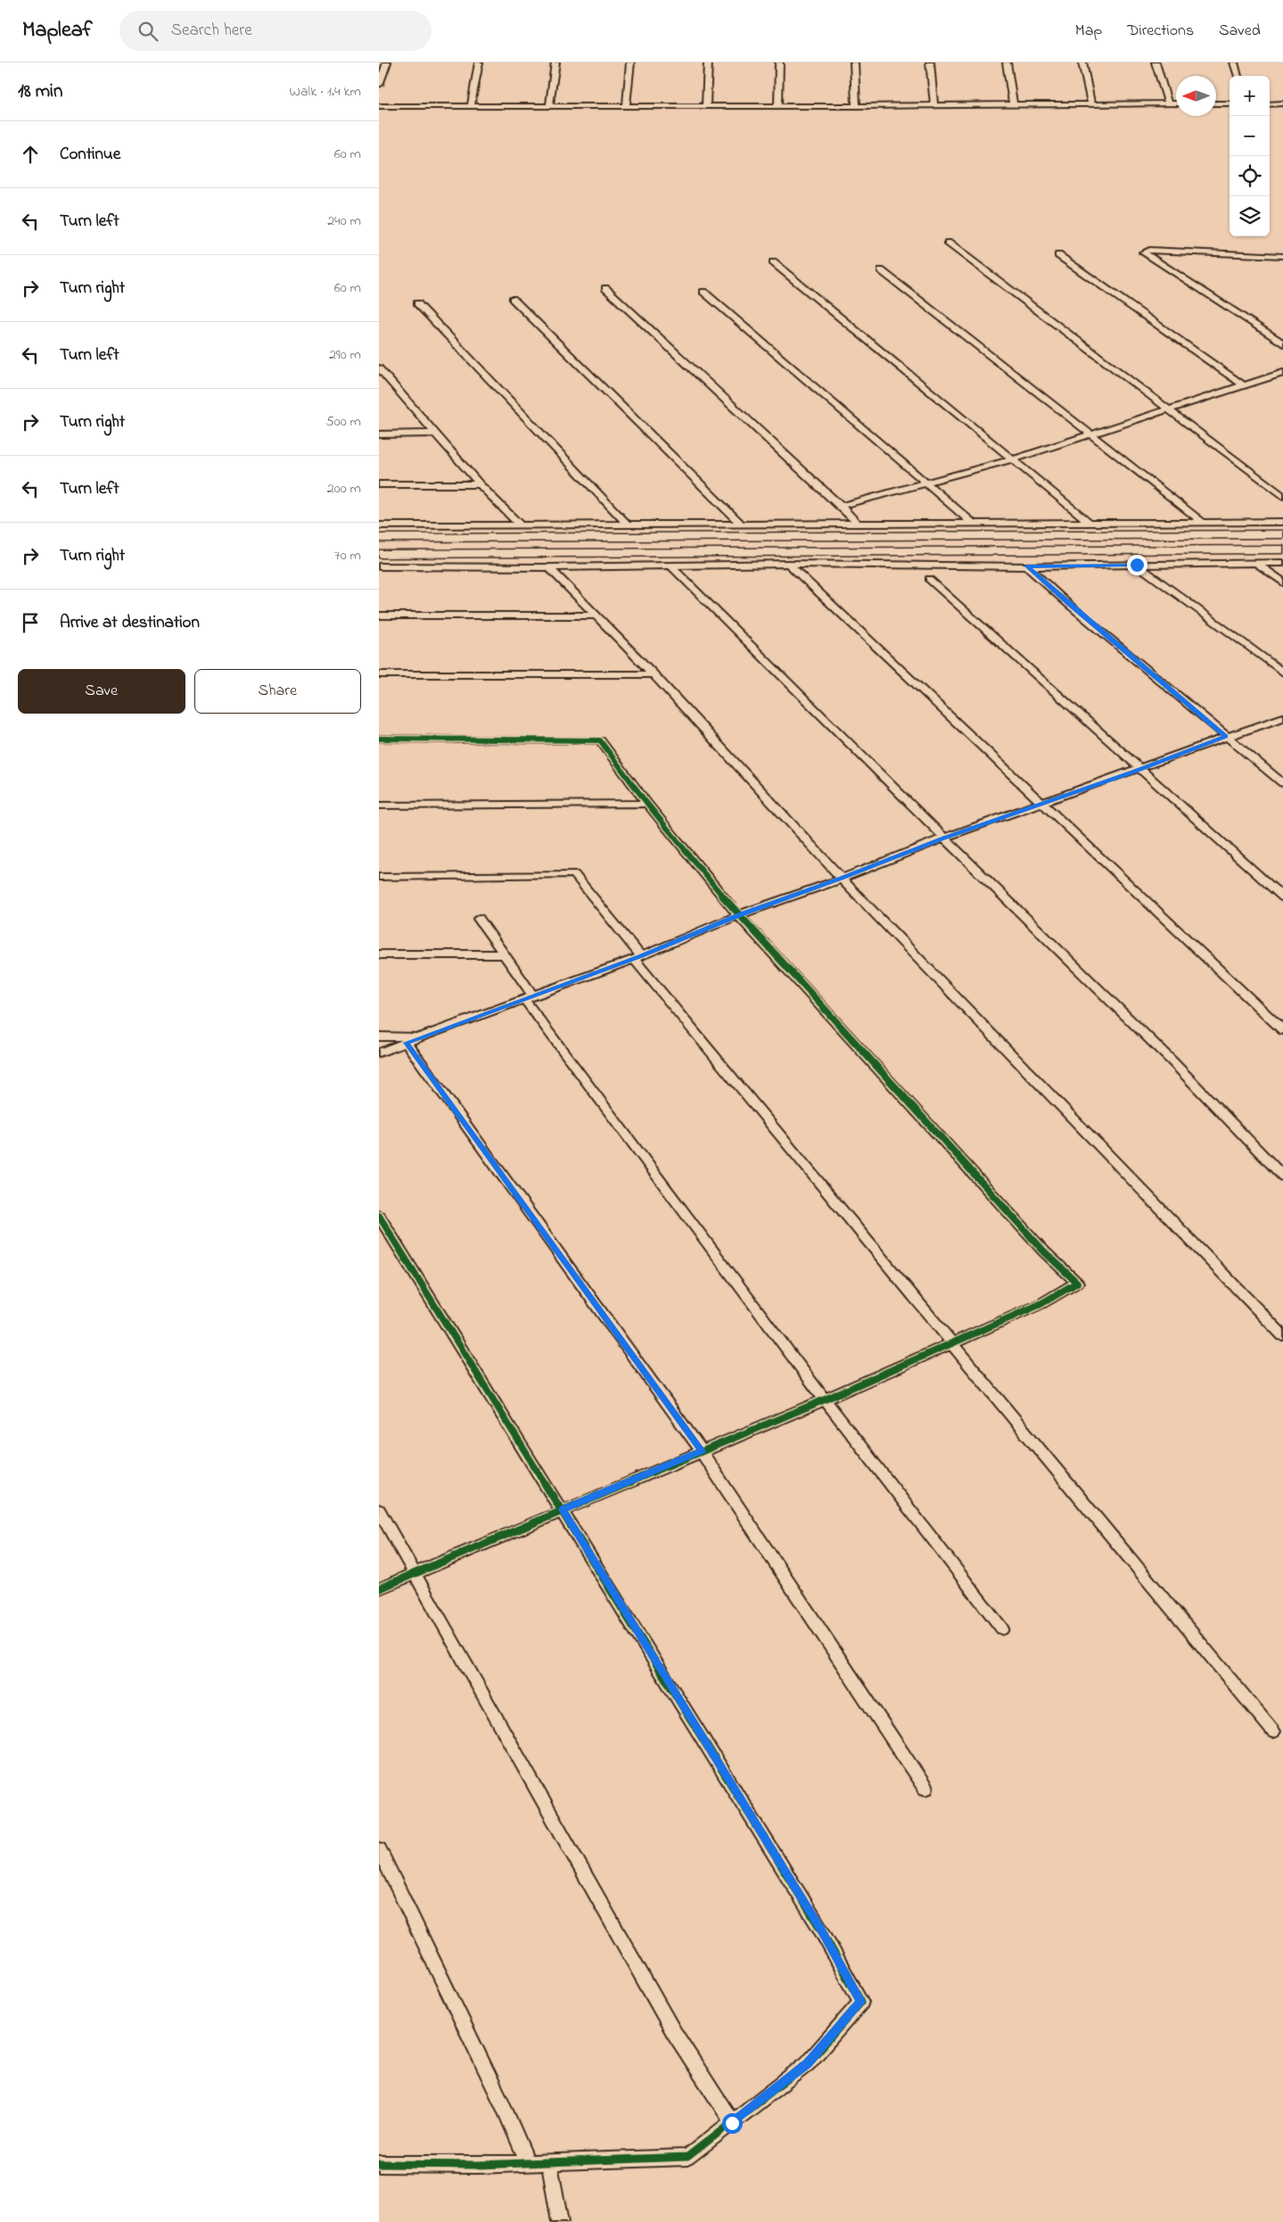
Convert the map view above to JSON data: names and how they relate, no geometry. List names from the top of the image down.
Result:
{
  "north": "left",
  "page": {
    "header": "Mapleaf",
    "search": "Search here",
    "nav": ["Map", "Directions", "Saved"],
    "heading": ["18 min", "Walk · 1.4 km"],
    "map_buttons": ["+", "−"],
    "list": [
      ["Continue", "60 m"],
      ["Turn left", "240 m"],
      ["Turn right", "60 m"],
      ["Turn left", "290 m"],
      ["Turn right", "500 m"],
      ["Turn left", "200 m"],
      ["Turn right", "70 m"],
      "Arrive at destination"
    ],
    "buttons": ["Save", "Share"]
  }
}
